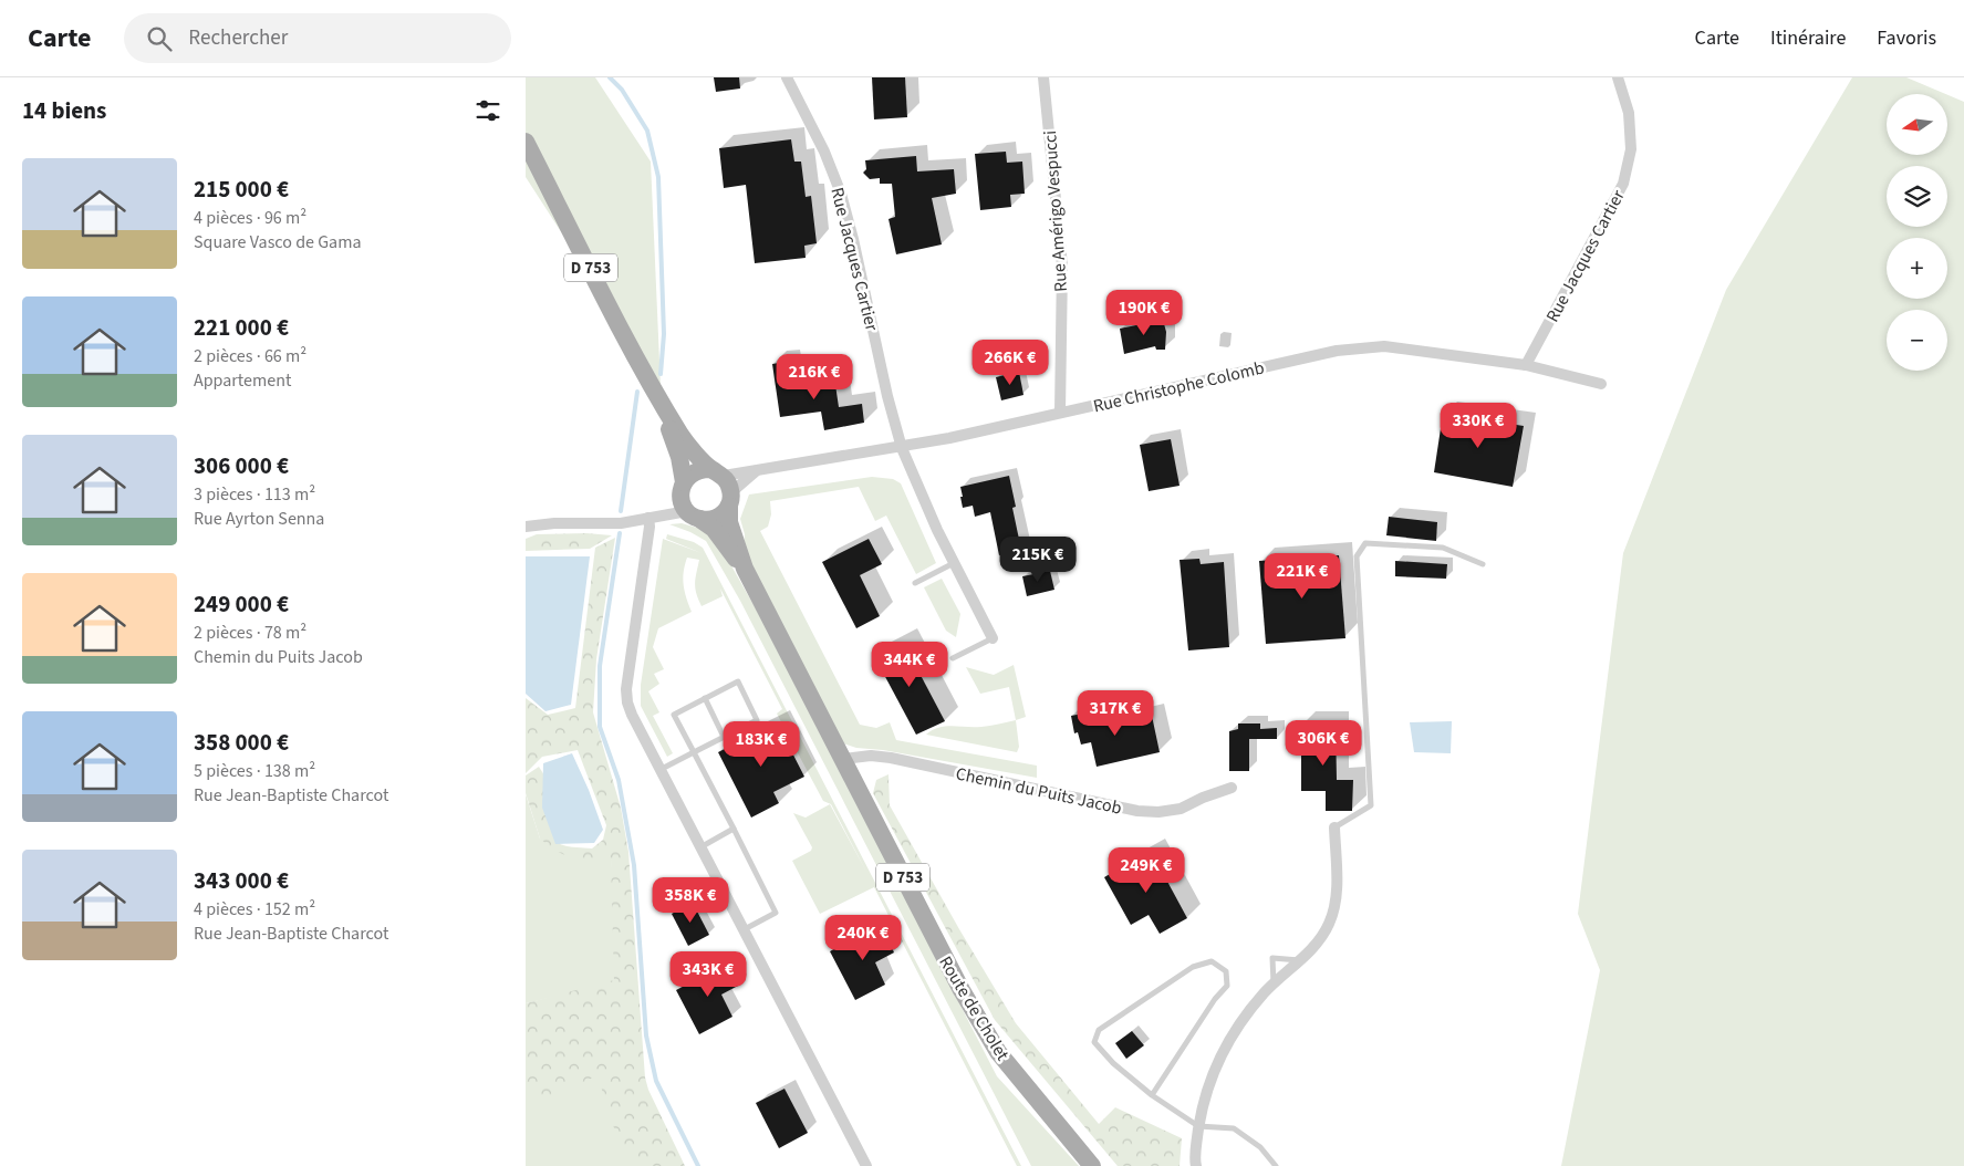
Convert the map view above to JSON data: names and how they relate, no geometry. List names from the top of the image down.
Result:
{
  "streets": {
    "main road": ["D 753", "Route de Cholet"],
    "street": [
      "Rue Amérigo Vespucci",
      "Rue Jacques Cartier",
      "Rue Christophe Colomb",
      "Chemin du Puits Jacob"
    ]
  },
  "crossings": [
    ["Rue Amérigo Vespucci", "Rue Christophe Colomb"],
    ["Rue Jacques Cartier", "Rue Christophe Colomb"],
    ["D 753", "Rue Christophe Colomb"],
    ["D 753", "Route de Cholet"],
    ["Rue Christophe Colomb", "Route de Cholet"],
    ["Chemin du Puits Jacob", "Route de Cholet"]
  ],
  "north": "left",
  "page": {
    "header": "Carte",
    "search": "Rechercher",
    "nav": ["Carte", "Itinéraire", "Favoris"],
    "heading": "14 biens",
    "map_buttons": ["+", "−"],
    "list": [
      {
        "name": "215 000 €",
        "note": "4 pièces · 96 m² · Square Vasco de Gama"
      },
      {
        "name": "221 000 €",
        "note": "2 pièces · 66 m² · Appartement"
      },
      {
        "name": "306 000 €",
        "note": "3 pièces · 113 m² · Rue Ayrton Senna"
      },
      {
        "name": "249 000 €",
        "note": "2 pièces · 78 m² · Chemin du Puits Jacob"
      },
      {
        "name": "358 000 €",
        "note": "5 pièces · 138 m² · Rue Jean-Baptiste Charcot"
      },
      {
        "name": "343 000 €",
        "note": "4 pièces · 152 m² · Rue Jean-Baptiste Charcot"
      }
    ],
    "price": [
      "190K €",
      "266K €",
      "216K €",
      "330K €",
      "215K €",
      "221K €",
      "344K €",
      "317K €",
      "306K €",
      "183K €",
      "249K €",
      "358K €",
      "240K €",
      "343K €"
    ]
  }
}
